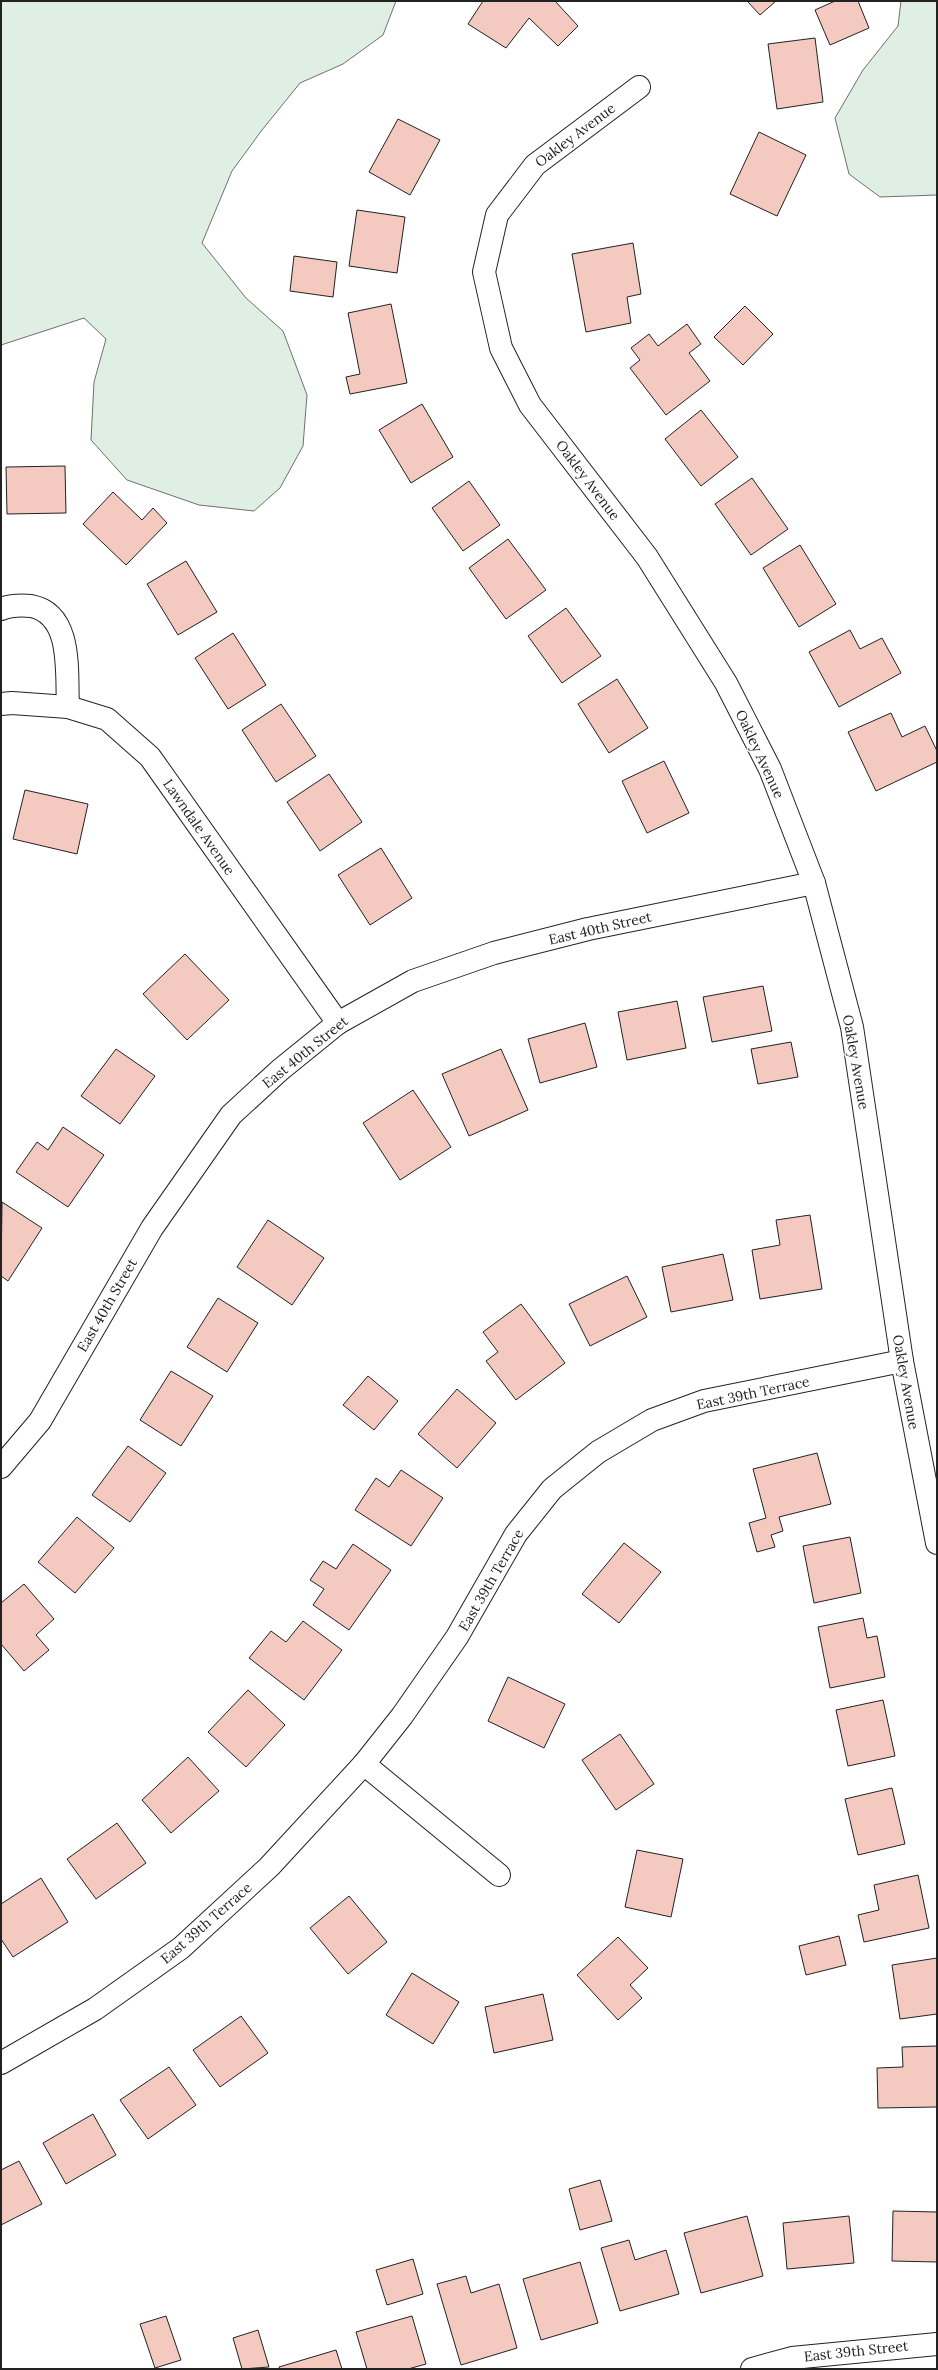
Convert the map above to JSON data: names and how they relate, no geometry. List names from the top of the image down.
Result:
{
  "streets": {
    "street": [
      "Oakley Avenue",
      "Lawndale Avenue",
      "East 40th Street",
      "East 39th Terrace",
      "East 39th Street"
    ]
  },
  "crossings": [
    ["Oakley Avenue", "East 40th Street"],
    ["Oakley Avenue", "East 39th Terrace"],
    ["Lawndale Avenue", "East 40th Street"]
  ]
}
